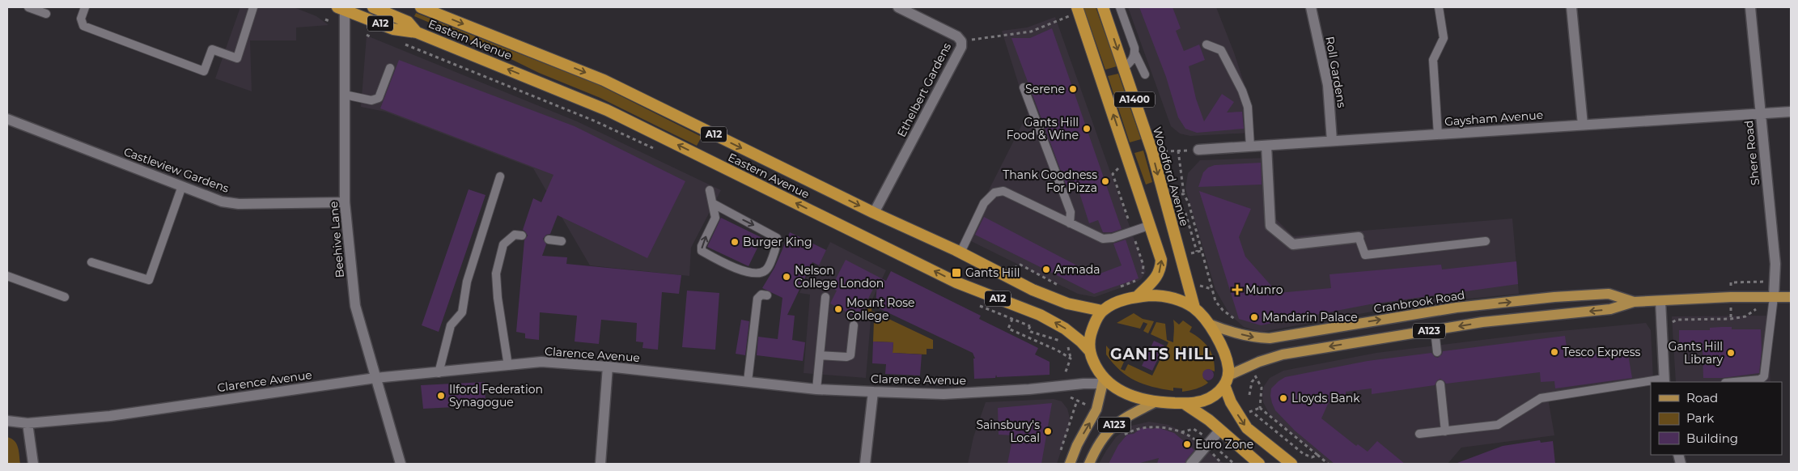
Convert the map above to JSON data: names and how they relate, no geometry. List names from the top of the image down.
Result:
{
  "streets": {
    "highway": [
      "A12",
      "Eastern Avenue",
      "A1400",
      "Woodford Avenue",
      "A123"
    ],
    "main road": ["Cranbrook Road"],
    "street": [
      "Roll Gardens",
      "Ethelbert Gardens",
      "Gaysham Avenue",
      "Shere Road",
      "Castleview Gardens",
      "Beehive Lane",
      "Clarence Avenue"
    ]
  },
  "crossings": [
    ["A12", "Eastern Avenue"],
    ["A12", "A1400"],
    ["A12", "Woodford Avenue"],
    ["A12", "Cranbrook Road"],
    ["A12", "A123"],
    ["A12", "Clarence Avenue"],
    ["Eastern Avenue", "Ethelbert Gardens"],
    ["Eastern Avenue", "A1400"],
    ["Eastern Avenue", "Woodford Avenue"],
    ["Eastern Avenue", "Beehive Lane"],
    ["Eastern Avenue", "Cranbrook Road"],
    ["Eastern Avenue", "A123"],
    ["Eastern Avenue", "Clarence Avenue"],
    ["Roll Gardens", "Gaysham Avenue"],
    ["A1400", "Woodford Avenue"],
    ["A1400", "Cranbrook Road"],
    ["A1400", "A123"],
    ["A1400", "Clarence Avenue"],
    ["Gaysham Avenue", "Shere Road"],
    ["Shere Road", "Cranbrook Road"],
    ["Castleview Gardens", "Beehive Lane"],
    ["Woodford Avenue", "Cranbrook Road"],
    ["Woodford Avenue", "A123"],
    ["Woodford Avenue", "Clarence Avenue"],
    ["Beehive Lane", "Clarence Avenue"],
    ["Cranbrook Road", "A123"],
    ["Cranbrook Road", "Clarence Avenue"],
    ["A123", "Clarence Avenue"]
  ],
  "districts": ["GANTS HILL"],
  "places": {
    "other": [
      "Serene",
      "Gants Hill Food & Wine",
      "Thank Goodness For Pizza",
      "Burger King",
      "Armada",
      "Nelson College London",
      "Mount Rose College",
      "Mandarin Palace",
      "Tesco Express",
      "Gants Hill Library",
      "Ilford Federation Synagogue",
      "Lloyds Bank",
      "Sainsbury's Local",
      "Euro Zone"
    ],
    "transit": ["Gants Hill"],
    "health": ["Munro"]
  },
  "legend": ["Road", "Park", "Building"]
}
